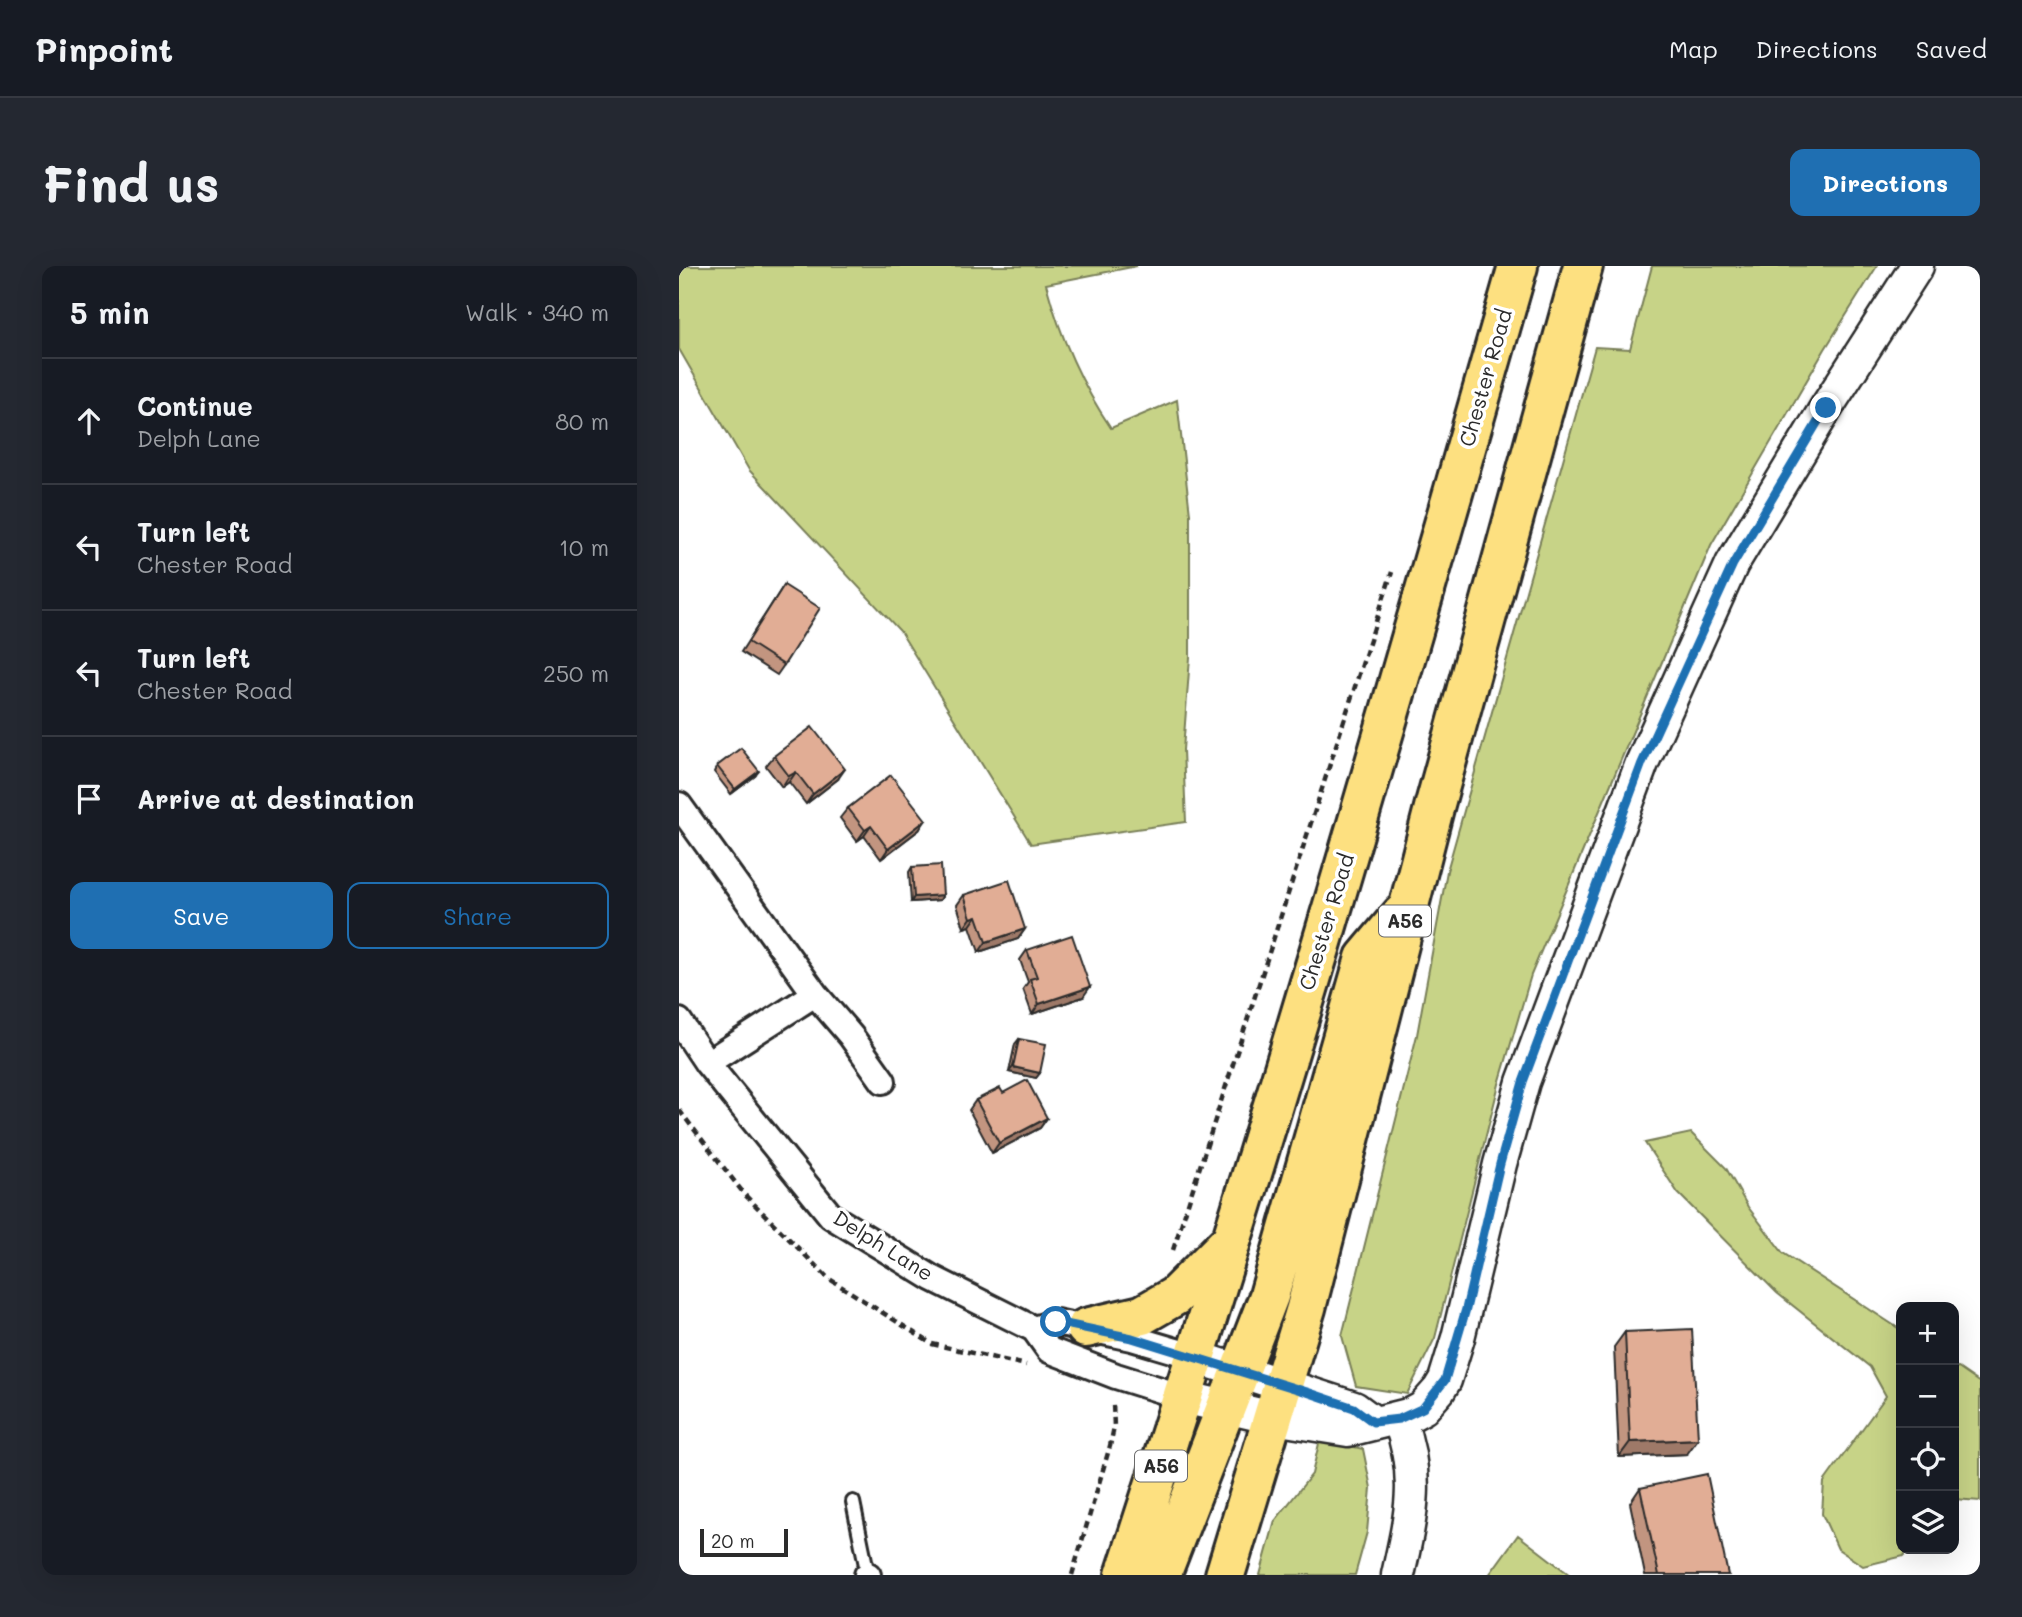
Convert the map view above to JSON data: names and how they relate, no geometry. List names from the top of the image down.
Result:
{
  "streets": {
    "highway": ["Chester Road", "A56"],
    "street": ["Delph Lane"]
  },
  "crossings": [
    ["Chester Road", "Delph Lane"],
    ["A56", "Delph Lane"]
  ],
  "scale_bar": "20 m",
  "page": {
    "header": "Pinpoint",
    "nav": ["Map", "Directions", "Saved"],
    "buttons": [
      "Directions",
      ["Save", "Share"]
    ],
    "title": "Find us",
    "heading": ["5 min", "Walk · 340 m"],
    "list": [
      ["Continue", "Delph Lane", "80 m"],
      ["Turn left", "Chester Road", "10 m"],
      ["Turn left", "Chester Road", "250 m"],
      "Arrive at destination"
    ],
    "map_buttons": ["+", "−"],
    "scale": "20 m"
  }
}
